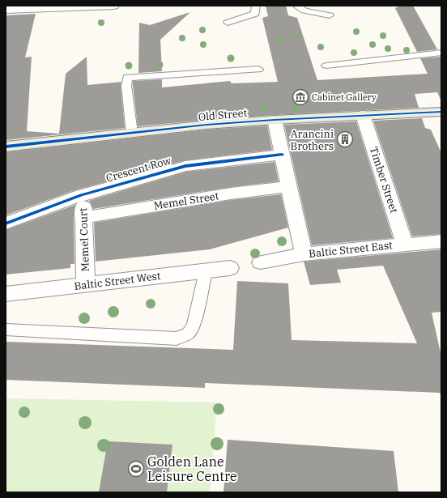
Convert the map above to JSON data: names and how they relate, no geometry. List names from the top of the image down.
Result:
{
  "streets": {
    "main road": ["Old Street"],
    "street": [
      "Crescent Row",
      "Timber Street",
      "Memel Street",
      "Memel Court",
      "Baltic Street East",
      "Baltic Street West"
    ]
  },
  "crossings": [
    ["Old Street", "Timber Street"],
    ["Crescent Row", "Memel Court"],
    ["Timber Street", "Baltic Street East"],
    ["Memel Street", "Memel Court"],
    ["Memel Court", "Baltic Street West"]
  ],
  "places": {
    "museum": ["Cabinet Gallery"],
    "building": ["Arancini Brothers"],
    "sports": ["Golden Lane Leisure Centre"]
  }
}
